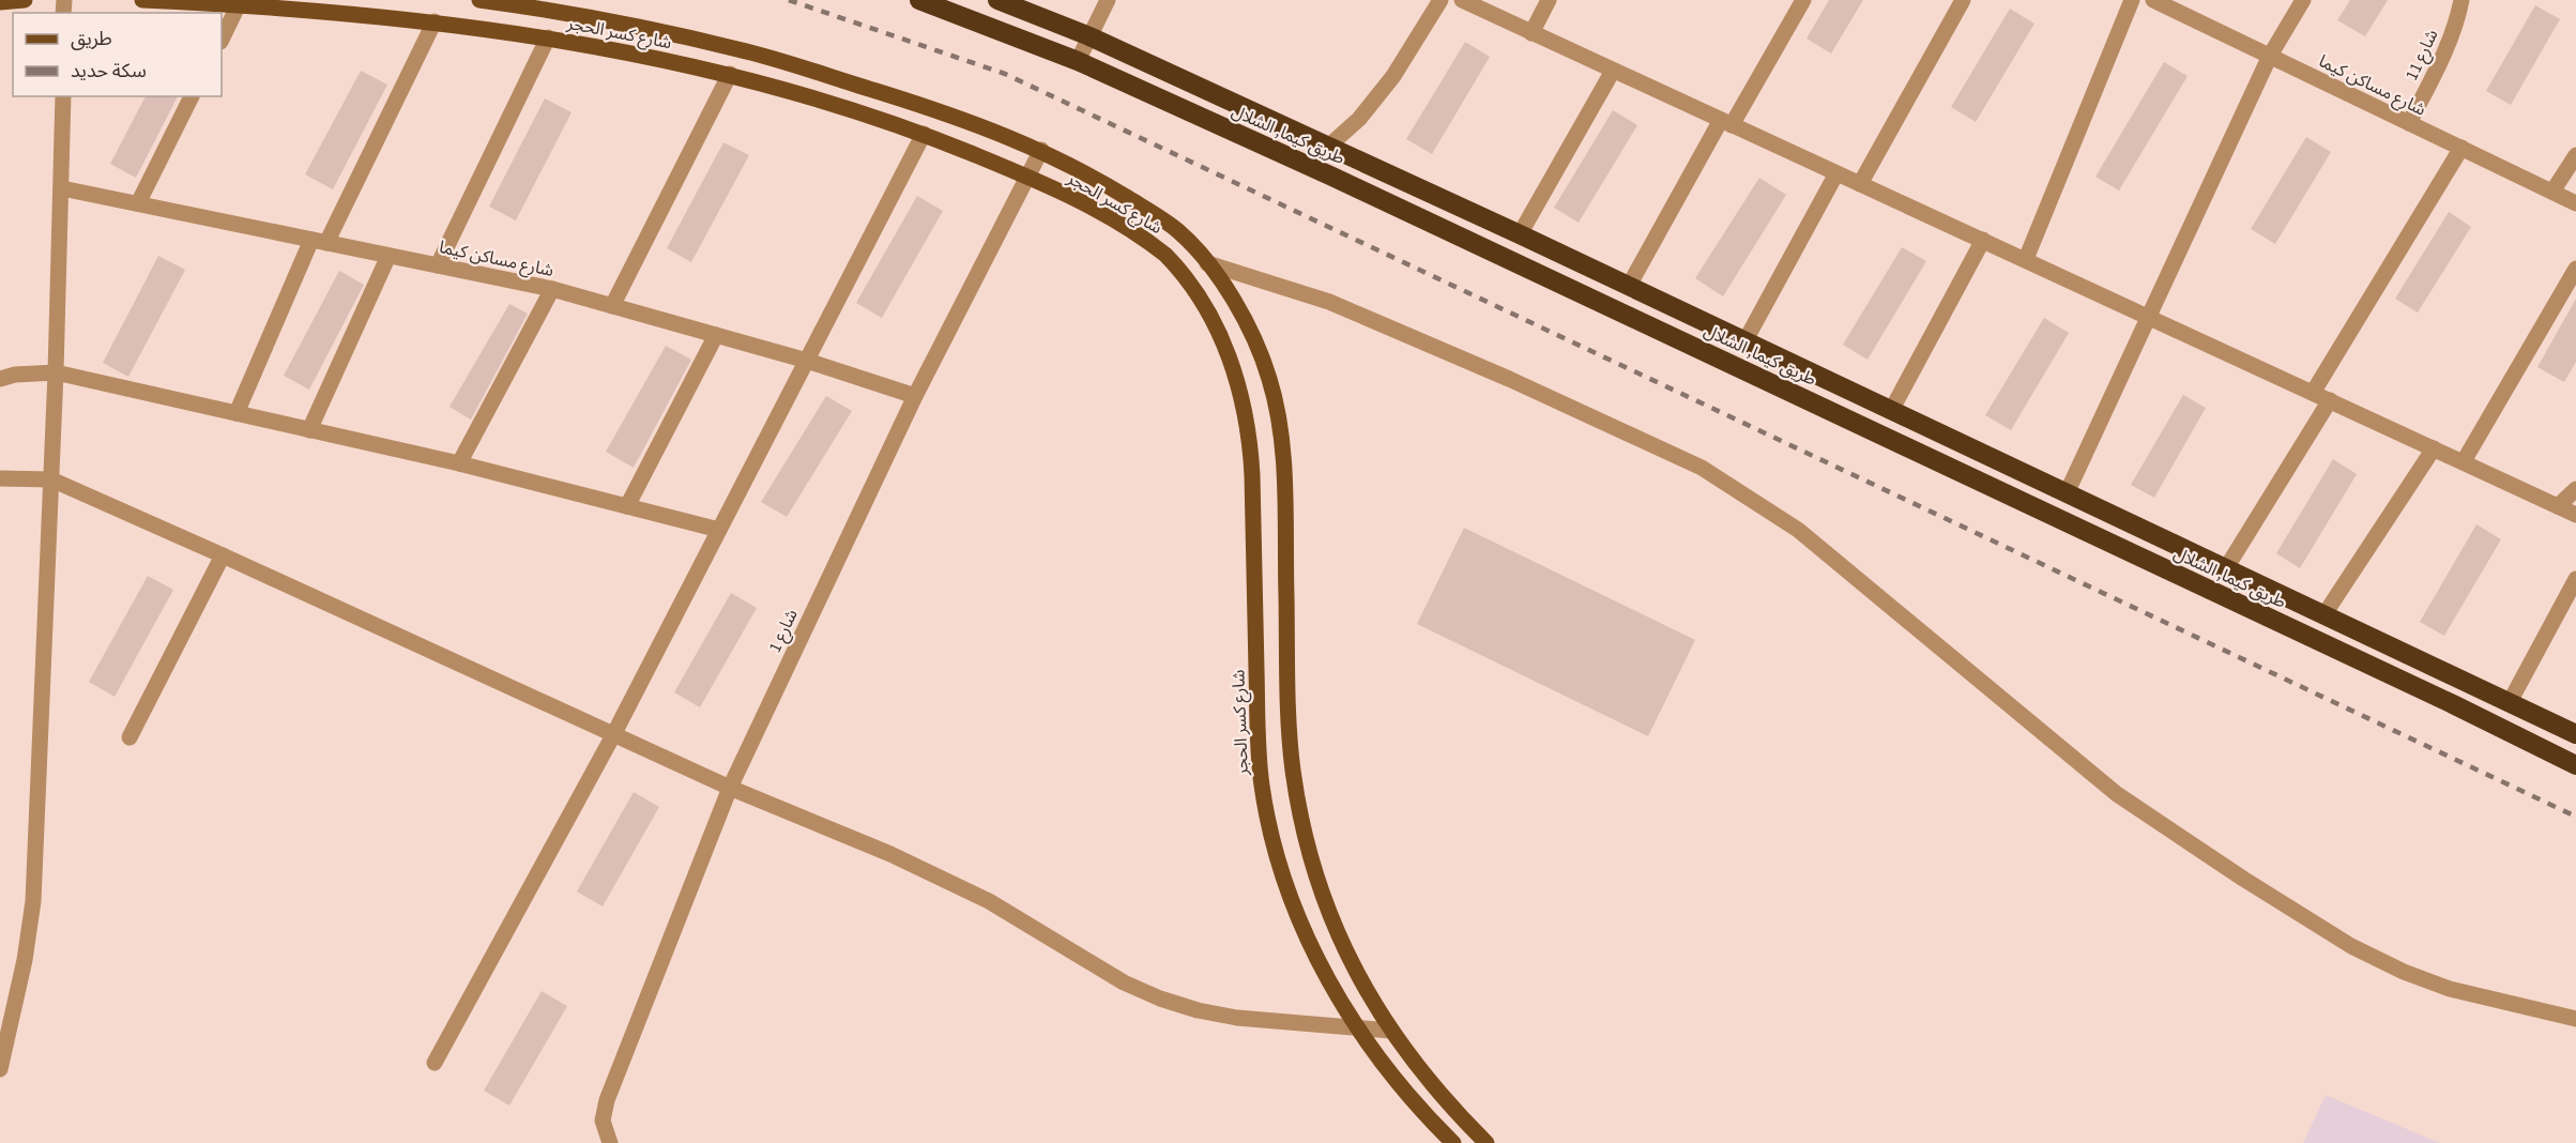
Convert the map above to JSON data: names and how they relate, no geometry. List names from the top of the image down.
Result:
{
  "streets": {
    "highway": ["طريق كيما, الشلال"],
    "main road": ["شارع كسر الحجر"],
    "street": ["شارع 11", "شارع مساكن كيما", "شارع 1"]
  },
  "crossings": [
    ["شارع كسر الحجر", "شارع 1"],
    ["شارع 11", "شارع مساكن كيما"],
    ["شارع مساكن كيما", "شارع 1"]
  ],
  "legend": ["طريق", "سكة حديد"]
}
